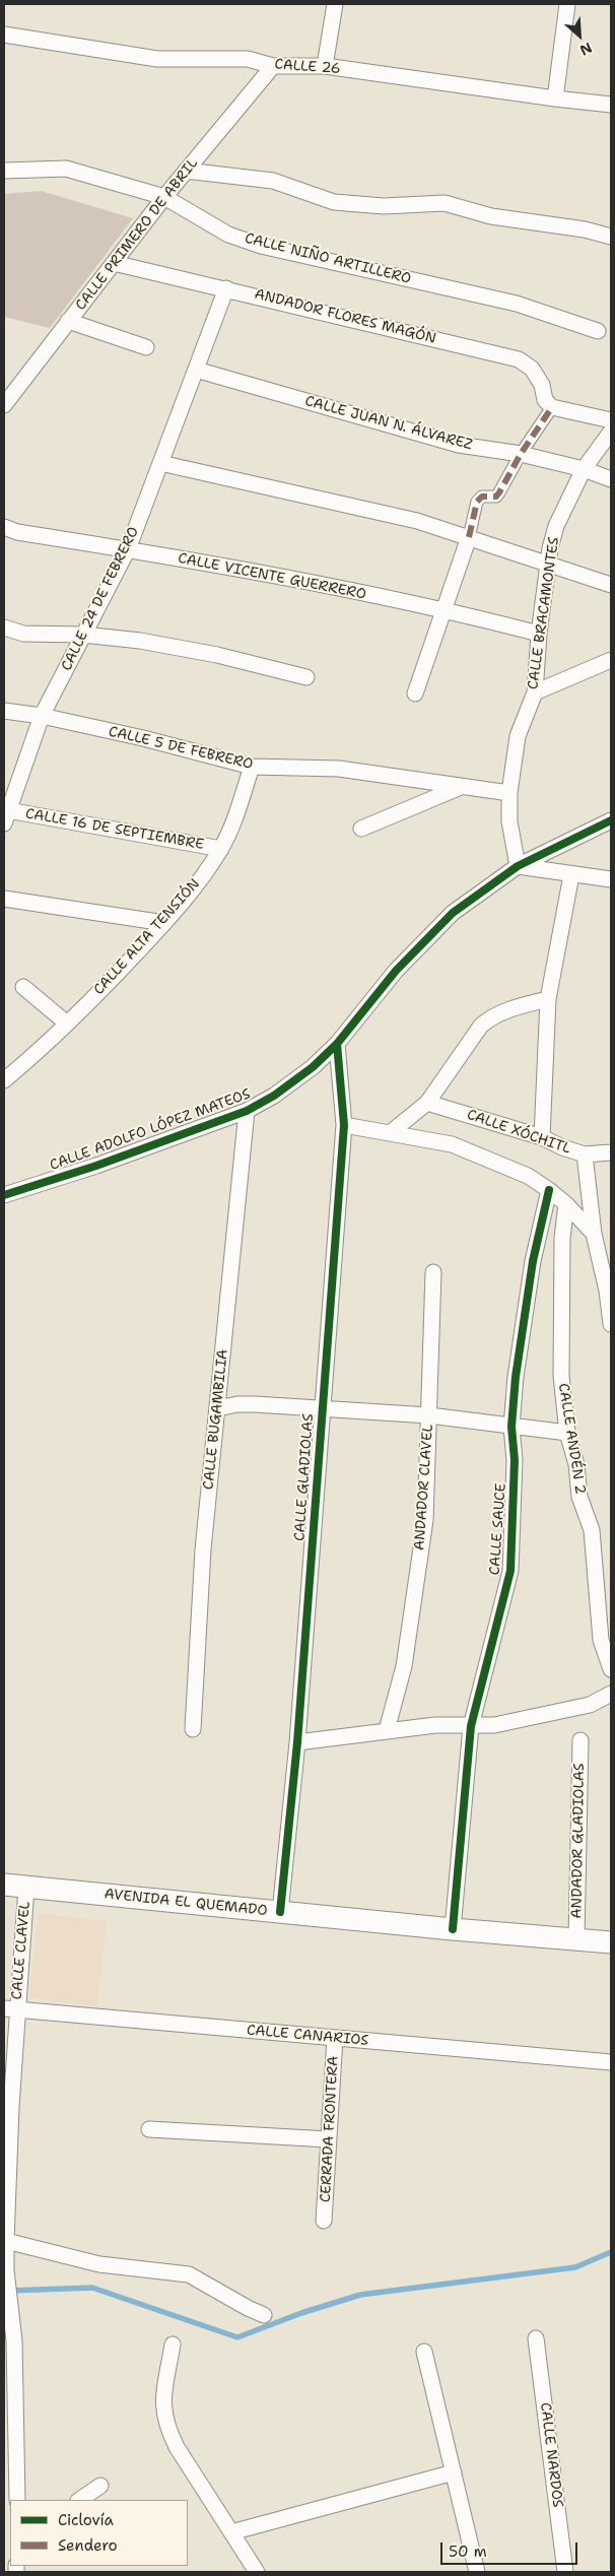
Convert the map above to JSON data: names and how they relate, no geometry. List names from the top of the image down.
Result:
{
  "streets": {
    "main road": ["AVENIDA EL QUEMADO"],
    "street": [
      "CALLE 26",
      "CALLE PRIMERO DE ABRIL",
      "CALLE NIÑO ARTILLERO",
      "ANDADOR FLORES MAGÓN",
      "CALLE JUAN N. ÁLVAREZ",
      "CALLE VICENTE GUERRERO",
      "CALLE 24 DE FEBRERO",
      "CALLE BRACAMONTES",
      "CALLE 5 DE FEBRERO",
      "CALLE 16 DE SEPTIEMBRE",
      "CALLE ALTA TENSIÓN",
      "CALLE ADOLFO LÓPEZ MATEOS",
      "CALLE XÓCHITL",
      "CALLE BUGAMBILIA",
      "CALLE ANDÉN 2",
      "CALLE GLADIOLAS",
      "ANDADOR CLAVEL",
      "CALLE SAUCE",
      "ANDADOR GLADIOLAS",
      "CALLE CLAVEL",
      "CALLE CANARIOS",
      "CERRADA FRONTERA",
      "CALLE NARDOS"
    ]
  },
  "crossings": [
    ["CALLE 26", "CALLE PRIMERO DE ABRIL"],
    ["CALLE PRIMERO DE ABRIL", "CALLE NIÑO ARTILLERO"],
    ["CALLE PRIMERO DE ABRIL", "ANDADOR FLORES MAGÓN"],
    ["ANDADOR FLORES MAGÓN", "CALLE 24 DE FEBRERO"],
    ["CALLE JUAN N. ÁLVAREZ", "CALLE 24 DE FEBRERO"],
    ["CALLE JUAN N. ÁLVAREZ", "CALLE BRACAMONTES"],
    ["CALLE VICENTE GUERRERO", "CALLE 24 DE FEBRERO"],
    ["CALLE VICENTE GUERRERO", "CALLE BRACAMONTES"],
    ["CALLE 24 DE FEBRERO", "CALLE 5 DE FEBRERO"],
    ["CALLE 24 DE FEBRERO", "CALLE 16 DE SEPTIEMBRE"],
    ["CALLE BRACAMONTES", "CALLE 5 DE FEBRERO"],
    ["CALLE BRACAMONTES", "CALLE ADOLFO LÓPEZ MATEOS"],
    ["CALLE 5 DE FEBRERO", "CALLE ALTA TENSIÓN"],
    ["CALLE 16 DE SEPTIEMBRE", "CALLE ALTA TENSIÓN"],
    ["CALLE ADOLFO LÓPEZ MATEOS", "CALLE BUGAMBILIA"],
    ["CALLE ADOLFO LÓPEZ MATEOS", "CALLE GLADIOLAS"],
    ["CALLE GLADIOLAS", "AVENIDA EL QUEMADO"],
    ["CALLE SAUCE", "AVENIDA EL QUEMADO"],
    ["ANDADOR GLADIOLAS", "AVENIDA EL QUEMADO"],
    ["AVENIDA EL QUEMADO", "CALLE CLAVEL"],
    ["CALLE CLAVEL", "CALLE CANARIOS"],
    ["CALLE CANARIOS", "CERRADA FRONTERA"]
  ],
  "legend": ["Ciclovía", "Sendero"],
  "scale_bar": "50 m",
  "north": "bottom right"
}
